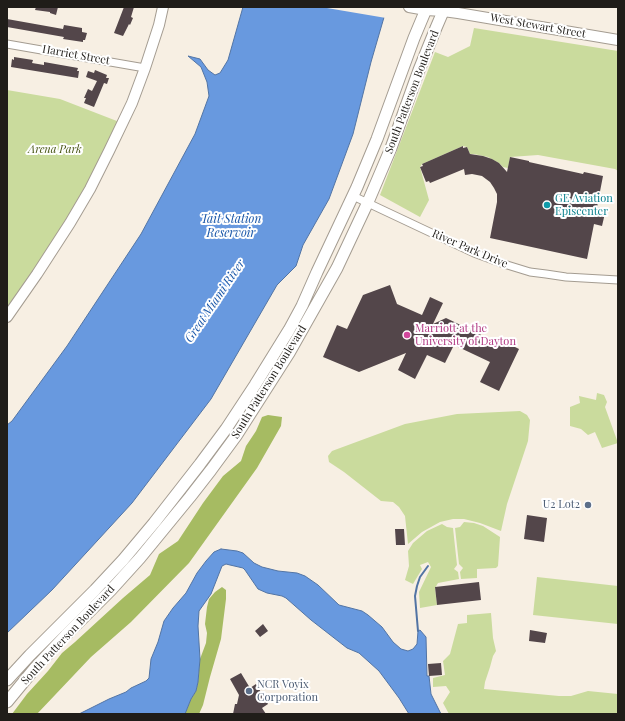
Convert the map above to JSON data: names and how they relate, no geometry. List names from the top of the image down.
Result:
{
  "streets": {
    "main road": ["West Stewart Street", "South Patterson Boulevard"],
    "street": ["Harriet Street", "River Park Drive"]
  },
  "crossings": [
    ["West Stewart Street", "South Patterson Boulevard"],
    ["South Patterson Boulevard", "River Park Drive"]
  ],
  "water": ["Tait Station Reservoir", "Great Miami River"],
  "parks": ["Arena Park"],
  "places": [
    "GE Aviation Episcenter",
    "Marriott at the University of Dayton",
    "U2 Lot2",
    "NCR Voyix Corporation"
  ]
}
